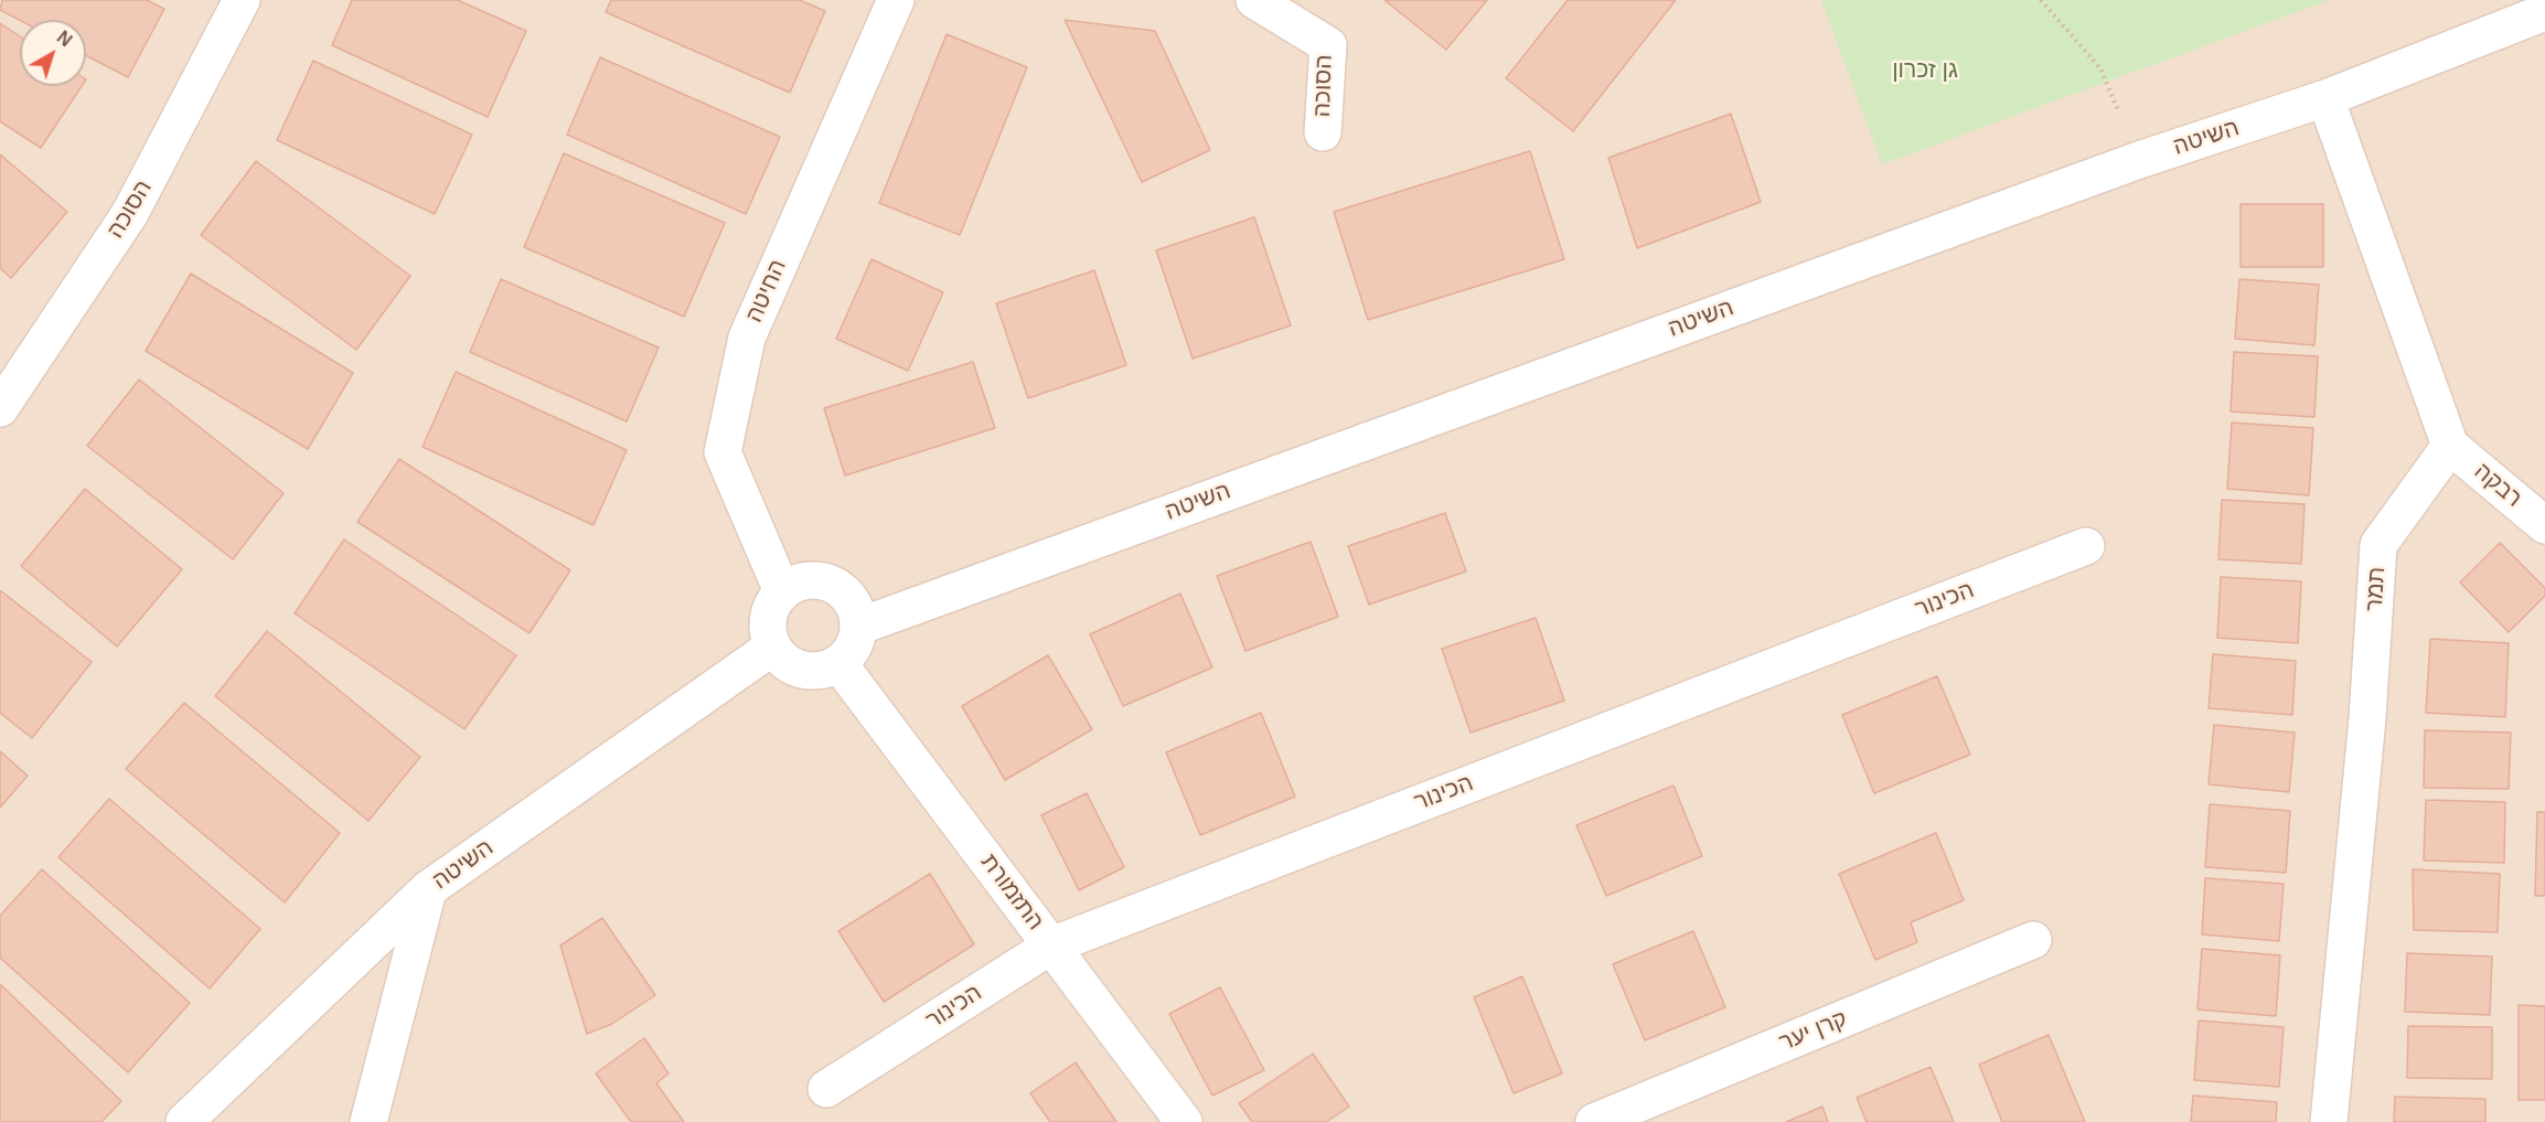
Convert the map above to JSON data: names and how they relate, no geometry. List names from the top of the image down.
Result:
{
  "streets": {
    "street": [
      "הסוכה",
      "השיטה",
      "החיטה",
      "רבקה",
      "תמר",
      "הכינור",
      "התזמורת",
      "קרן יער"
    ]
  },
  "crossings": [
    ["השיטה", "החיטה"],
    ["השיטה", "התזמורת"],
    ["החיטה", "התזמורת"],
    ["רבקה", "תמר"],
    ["הכינור", "התזמורת"]
  ],
  "parks": ["גן זכרון"],
  "north": "top right"
}
